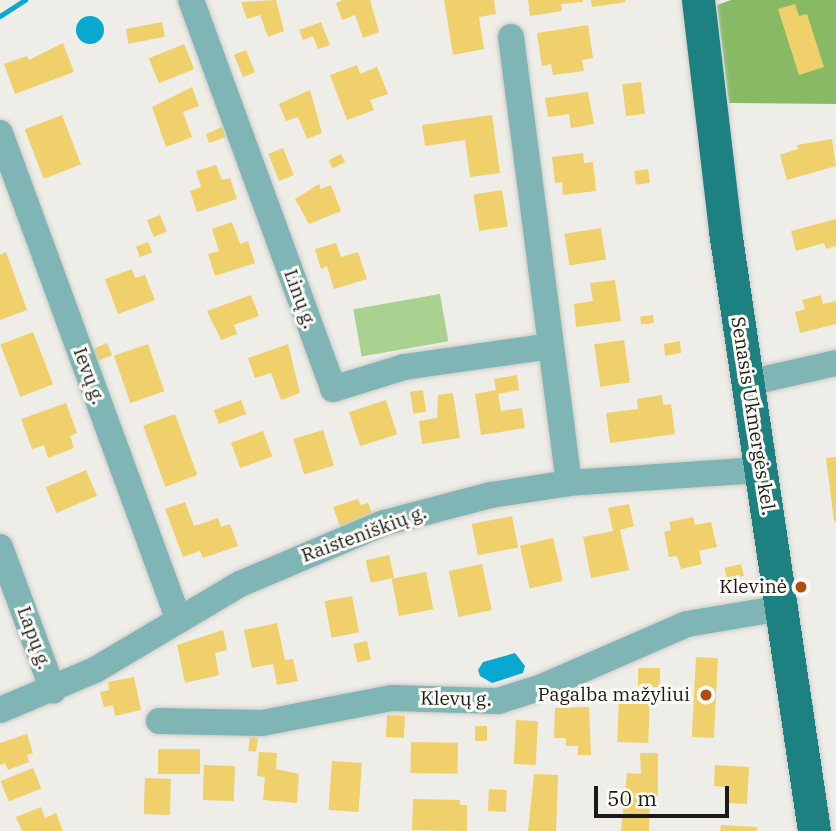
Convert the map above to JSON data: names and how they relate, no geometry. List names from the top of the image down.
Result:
{
  "streets": {
    "main road": ["Senasis Ukmergės kel."],
    "street": [
      "Linų g.",
      "Ievų g.",
      "Raisteniškių g.",
      "Lapų g.",
      "Klevų g."
    ]
  },
  "crossings": [
    ["Ievų g.", "Raisteniškių g."],
    ["Senasis Ukmergės kel.", "Raisteniškių g."],
    ["Senasis Ukmergės kel.", "Klevų g."],
    ["Raisteniškių g.", "Lapų g."]
  ],
  "places": ["Klevinė", "Pagalba mažyliui"],
  "scale_bar": "50 m"
}
